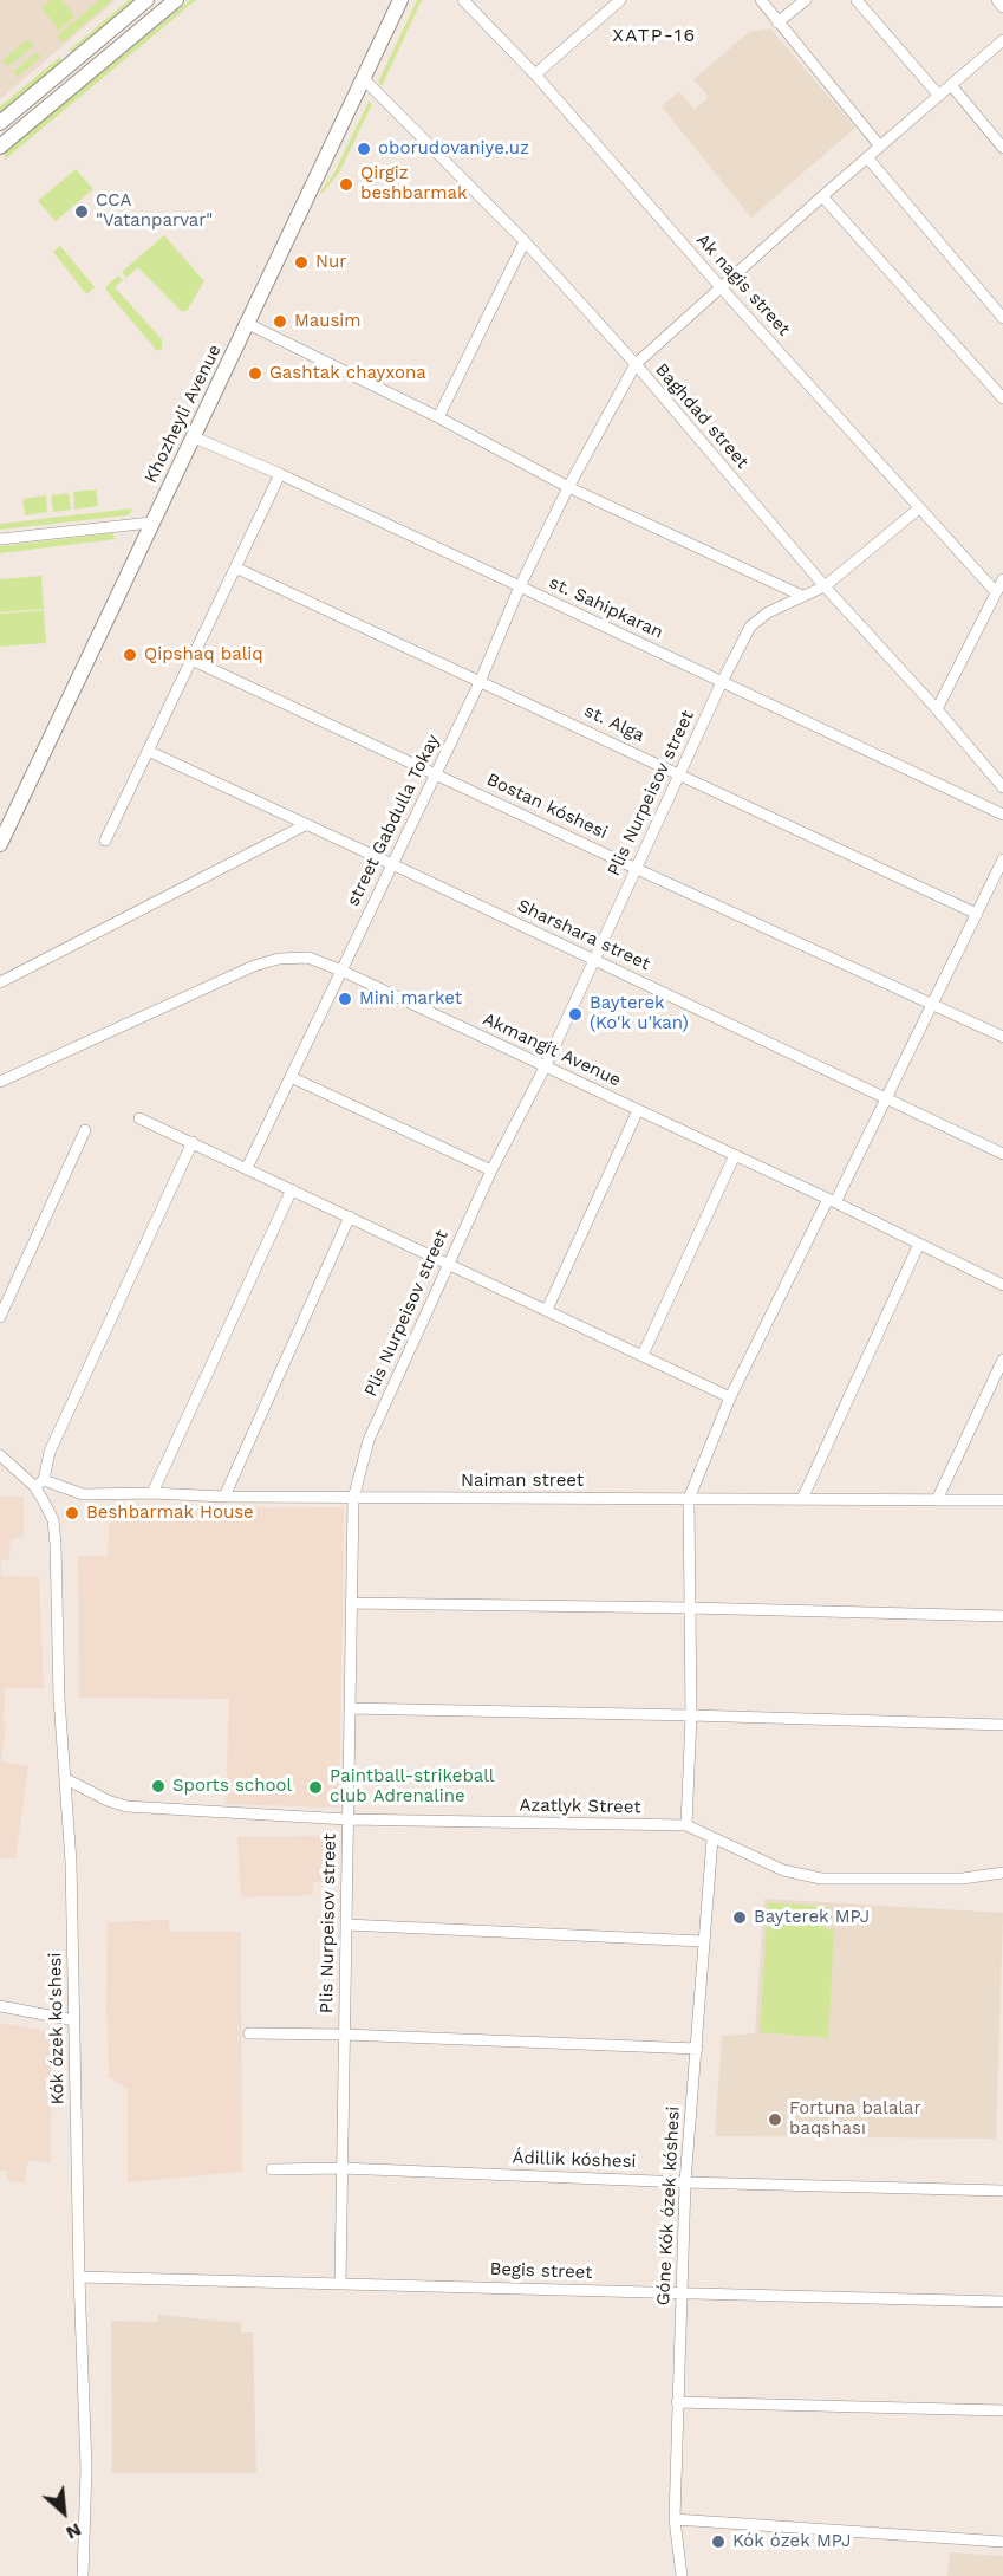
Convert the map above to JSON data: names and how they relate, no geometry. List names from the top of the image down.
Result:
{
  "streets": {
    "main road": ["Khozheyli Avenue"],
    "street": [
      "Ak nagis street",
      "Baghdad street",
      "st. Sahipkaran",
      "st. Alga",
      "Plis Nurpeisov street",
      "Bostan kóshesi",
      "street Gabdulla Tokay",
      "Sharshara street",
      "Akmangit Avenue",
      "Naiman street",
      "Azatlyk Street",
      "Kók ózek ko'shesi",
      "Ádillik kóshesi",
      "Góne Kók ózek kóshesi",
      "Begis street"
    ]
  },
  "crossings": [
    ["Ak nagis street", "Plis Nurpeisov street"],
    ["Ak nagis street", "street Gabdulla Tokay"],
    ["Khozheyli Avenue", "Baghdad street"],
    ["Khozheyli Avenue", "st. Sahipkaran"],
    ["Baghdad street", "Plis Nurpeisov street"],
    ["Baghdad street", "street Gabdulla Tokay"],
    ["st. Sahipkaran", "Plis Nurpeisov street"],
    ["st. Sahipkaran", "street Gabdulla Tokay"],
    ["st. Alga", "Plis Nurpeisov street"],
    ["st. Alga", "street Gabdulla Tokay"],
    ["Plis Nurpeisov street", "Bostan kóshesi"],
    ["Plis Nurpeisov street", "Sharshara street"],
    ["Plis Nurpeisov street", "Akmangit Avenue"],
    ["Plis Nurpeisov street", "Naiman street"],
    ["Plis Nurpeisov street", "Azatlyk Street"],
    ["Plis Nurpeisov street", "Ádillik kóshesi"],
    ["Plis Nurpeisov street", "Begis street"],
    ["Bostan kóshesi", "street Gabdulla Tokay"],
    ["street Gabdulla Tokay", "Sharshara street"],
    ["street Gabdulla Tokay", "Akmangit Avenue"],
    ["Naiman street", "Kók ózek ko'shesi"],
    ["Azatlyk Street", "Kók ózek ko'shesi"],
    ["Azatlyk Street", "Góne Kók ózek kóshesi"],
    ["Kók ózek ko'shesi", "Begis street"],
    ["Ádillik kóshesi", "Góne Kók ózek kóshesi"],
    ["Góne Kók ózek kóshesi", "Begis street"]
  ],
  "districts": ["XATP-16"],
  "places": [
    "oborudovaniye.uz",
    "Qirgiz beshbarmak",
    "CCA \"Vatanparvar\"",
    "Nur",
    "Mausim",
    "Gashtak chayxona",
    "Qipshaq baliq",
    "Mini market",
    "Bayterek (Ko'k u'kan)",
    "Beshbarmak House",
    "Sports school",
    "Paintball-strikeball club Adrenaline",
    "Bayterek MPJ",
    "Fortuna balalar baqshası",
    "Kók ózek MPJ"
  ],
  "north": "bottom right"
}
